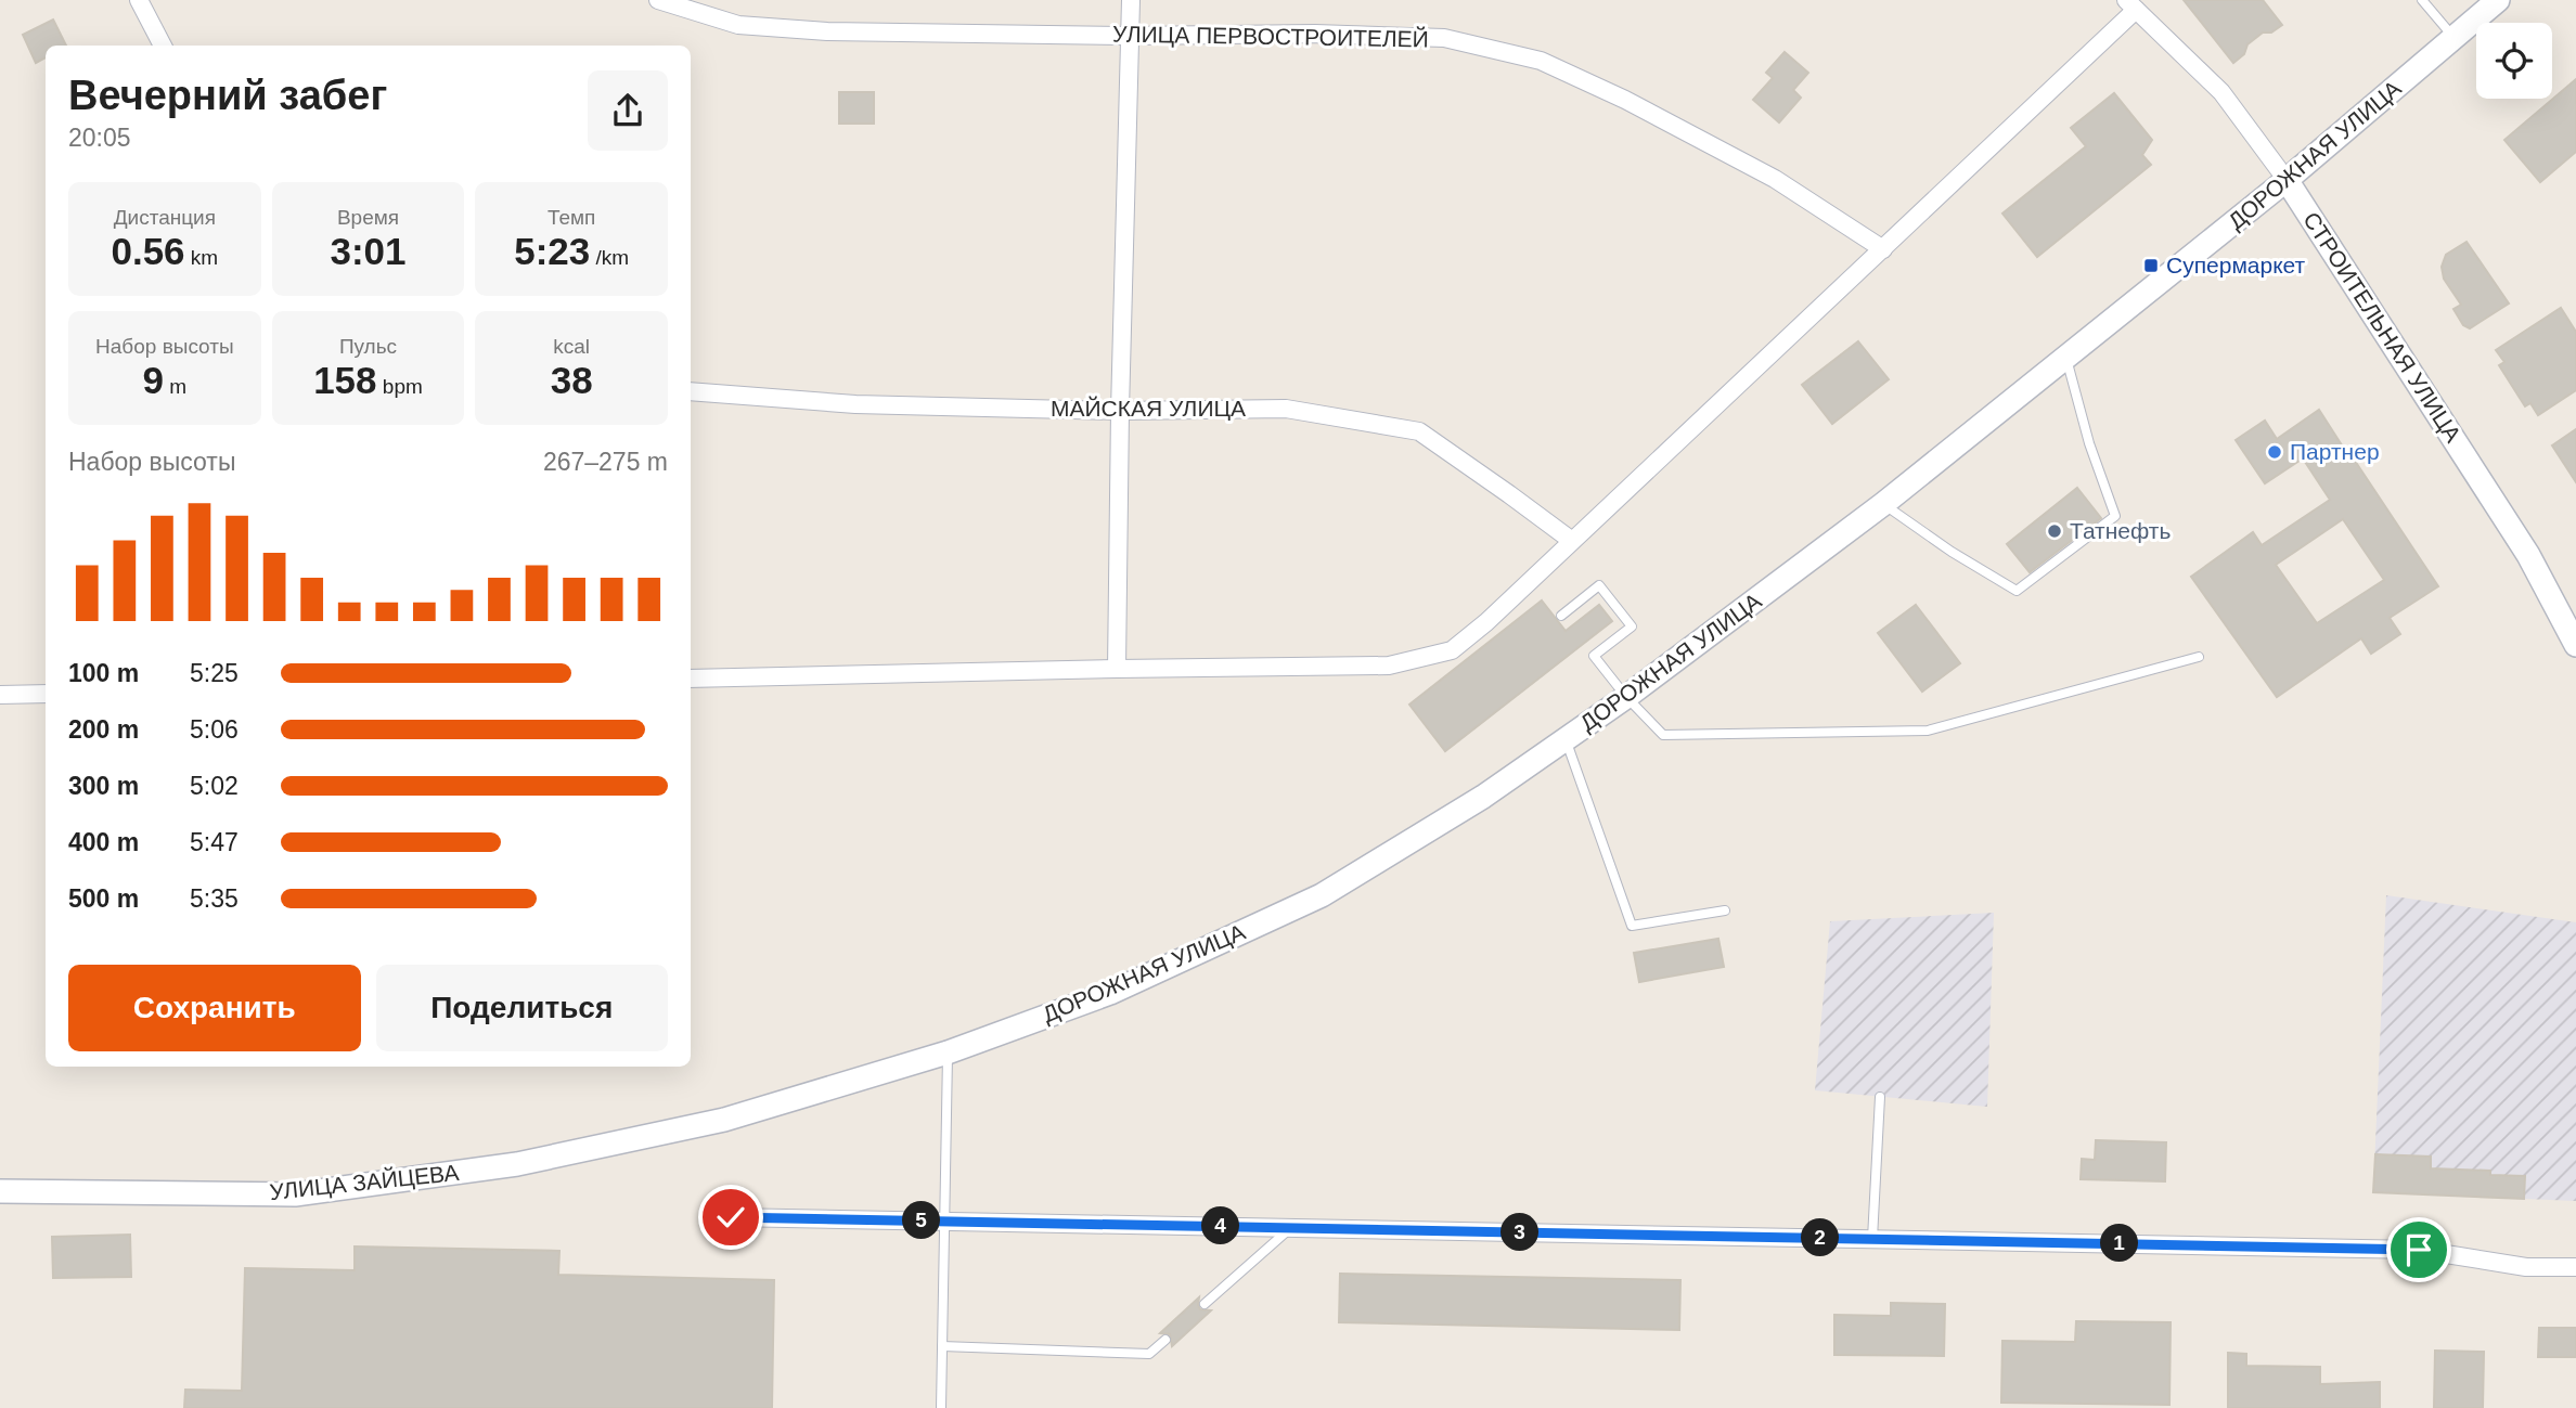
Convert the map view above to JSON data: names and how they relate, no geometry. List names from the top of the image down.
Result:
{
  "streets": {
    "street": [
      "УЛИЦА ПЕРВОСТРОИТЕЛЕЙ",
      "ДОРОЖНАЯ УЛИЦА",
      "СТРОИТЕЛЬНАЯ УЛИЦА",
      "МАЙСКАЯ УЛИЦА",
      "УЛИЦА ЗАЙЦЕВА"
    ]
  },
  "crossings": [
    ["ДОРОЖНАЯ УЛИЦА", "СТРОИТЕЛЬНАЯ УЛИЦА"],
    ["ДОРОЖНАЯ УЛИЦА", "УЛИЦА ЗАЙЦЕВА"]
  ],
  "places": {
    "transit": ["Супермаркет"],
    "other": ["Партнер", "Татнефть"]
  },
  "page": {
    "heading": ["Вечерний забег", "20:05"],
    "stats": [
      ["Дистанция", "0.56 km"],
      ["Время", "3:01"],
      ["Темп", "5:23 /km"],
      ["Набор высоты", "9 m"],
      ["Пульс", "158 bpm"],
      ["kcal", "38"]
    ],
    "chart": ["Набор высоты", "267–275 m"],
    "list": [
      {
        "name": "100 m",
        "note": "5:25"
      },
      {
        "name": "200 m",
        "note": "5:06"
      },
      {
        "name": "300 m",
        "note": "5:02"
      },
      {
        "name": "400 m",
        "note": "5:47"
      },
      {
        "name": "500 m",
        "note": "5:35"
      }
    ],
    "buttons": ["Сохранить", "Поделиться"],
    "pins": [
      "5",
      "4",
      "3",
      "2",
      "1"
    ]
  }
}
